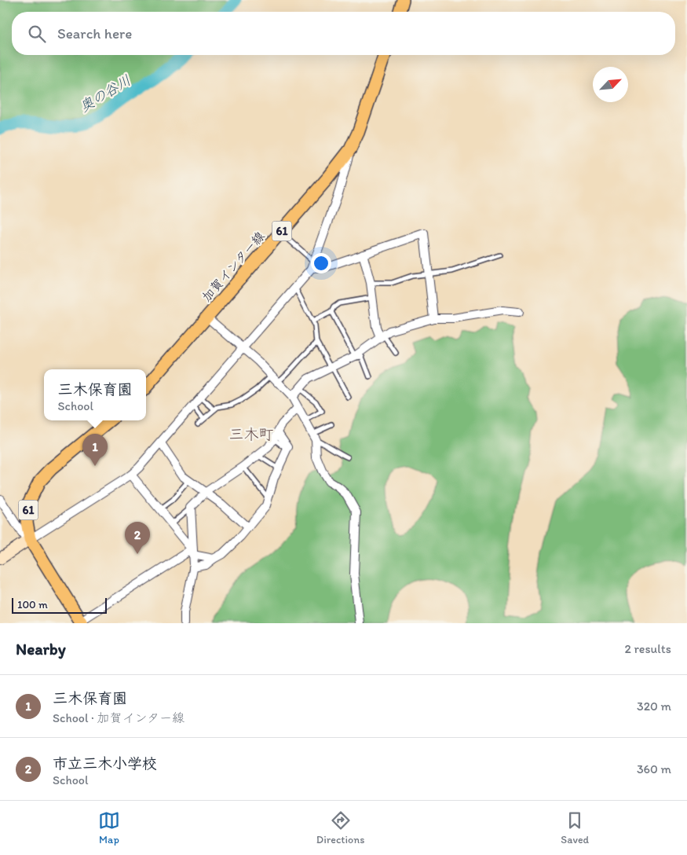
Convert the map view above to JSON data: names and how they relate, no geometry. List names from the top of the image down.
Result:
{
  "streets": {
    "main road": ["61", "加賀インター線"]
  },
  "districts": ["三木町"],
  "water": ["奥の谷川"],
  "scale_bar": "100 m",
  "north": "top right",
  "page": {
    "search": "Search here",
    "popup": ["三木保育園", "School"],
    "pins": ["1", "2"],
    "scale": "100 m",
    "heading": ["Nearby", "2 results"],
    "list": [
      {
        "mark": "1",
        "name": "三木保育園",
        "note": "School · 加賀インター線",
        "value": "320 m"
      },
      {
        "mark": "2",
        "name": "市立三木小学校",
        "note": "School",
        "value": "360 m"
      }
    ],
    "nav": ["Map", "Directions", "Saved"]
  }
}
